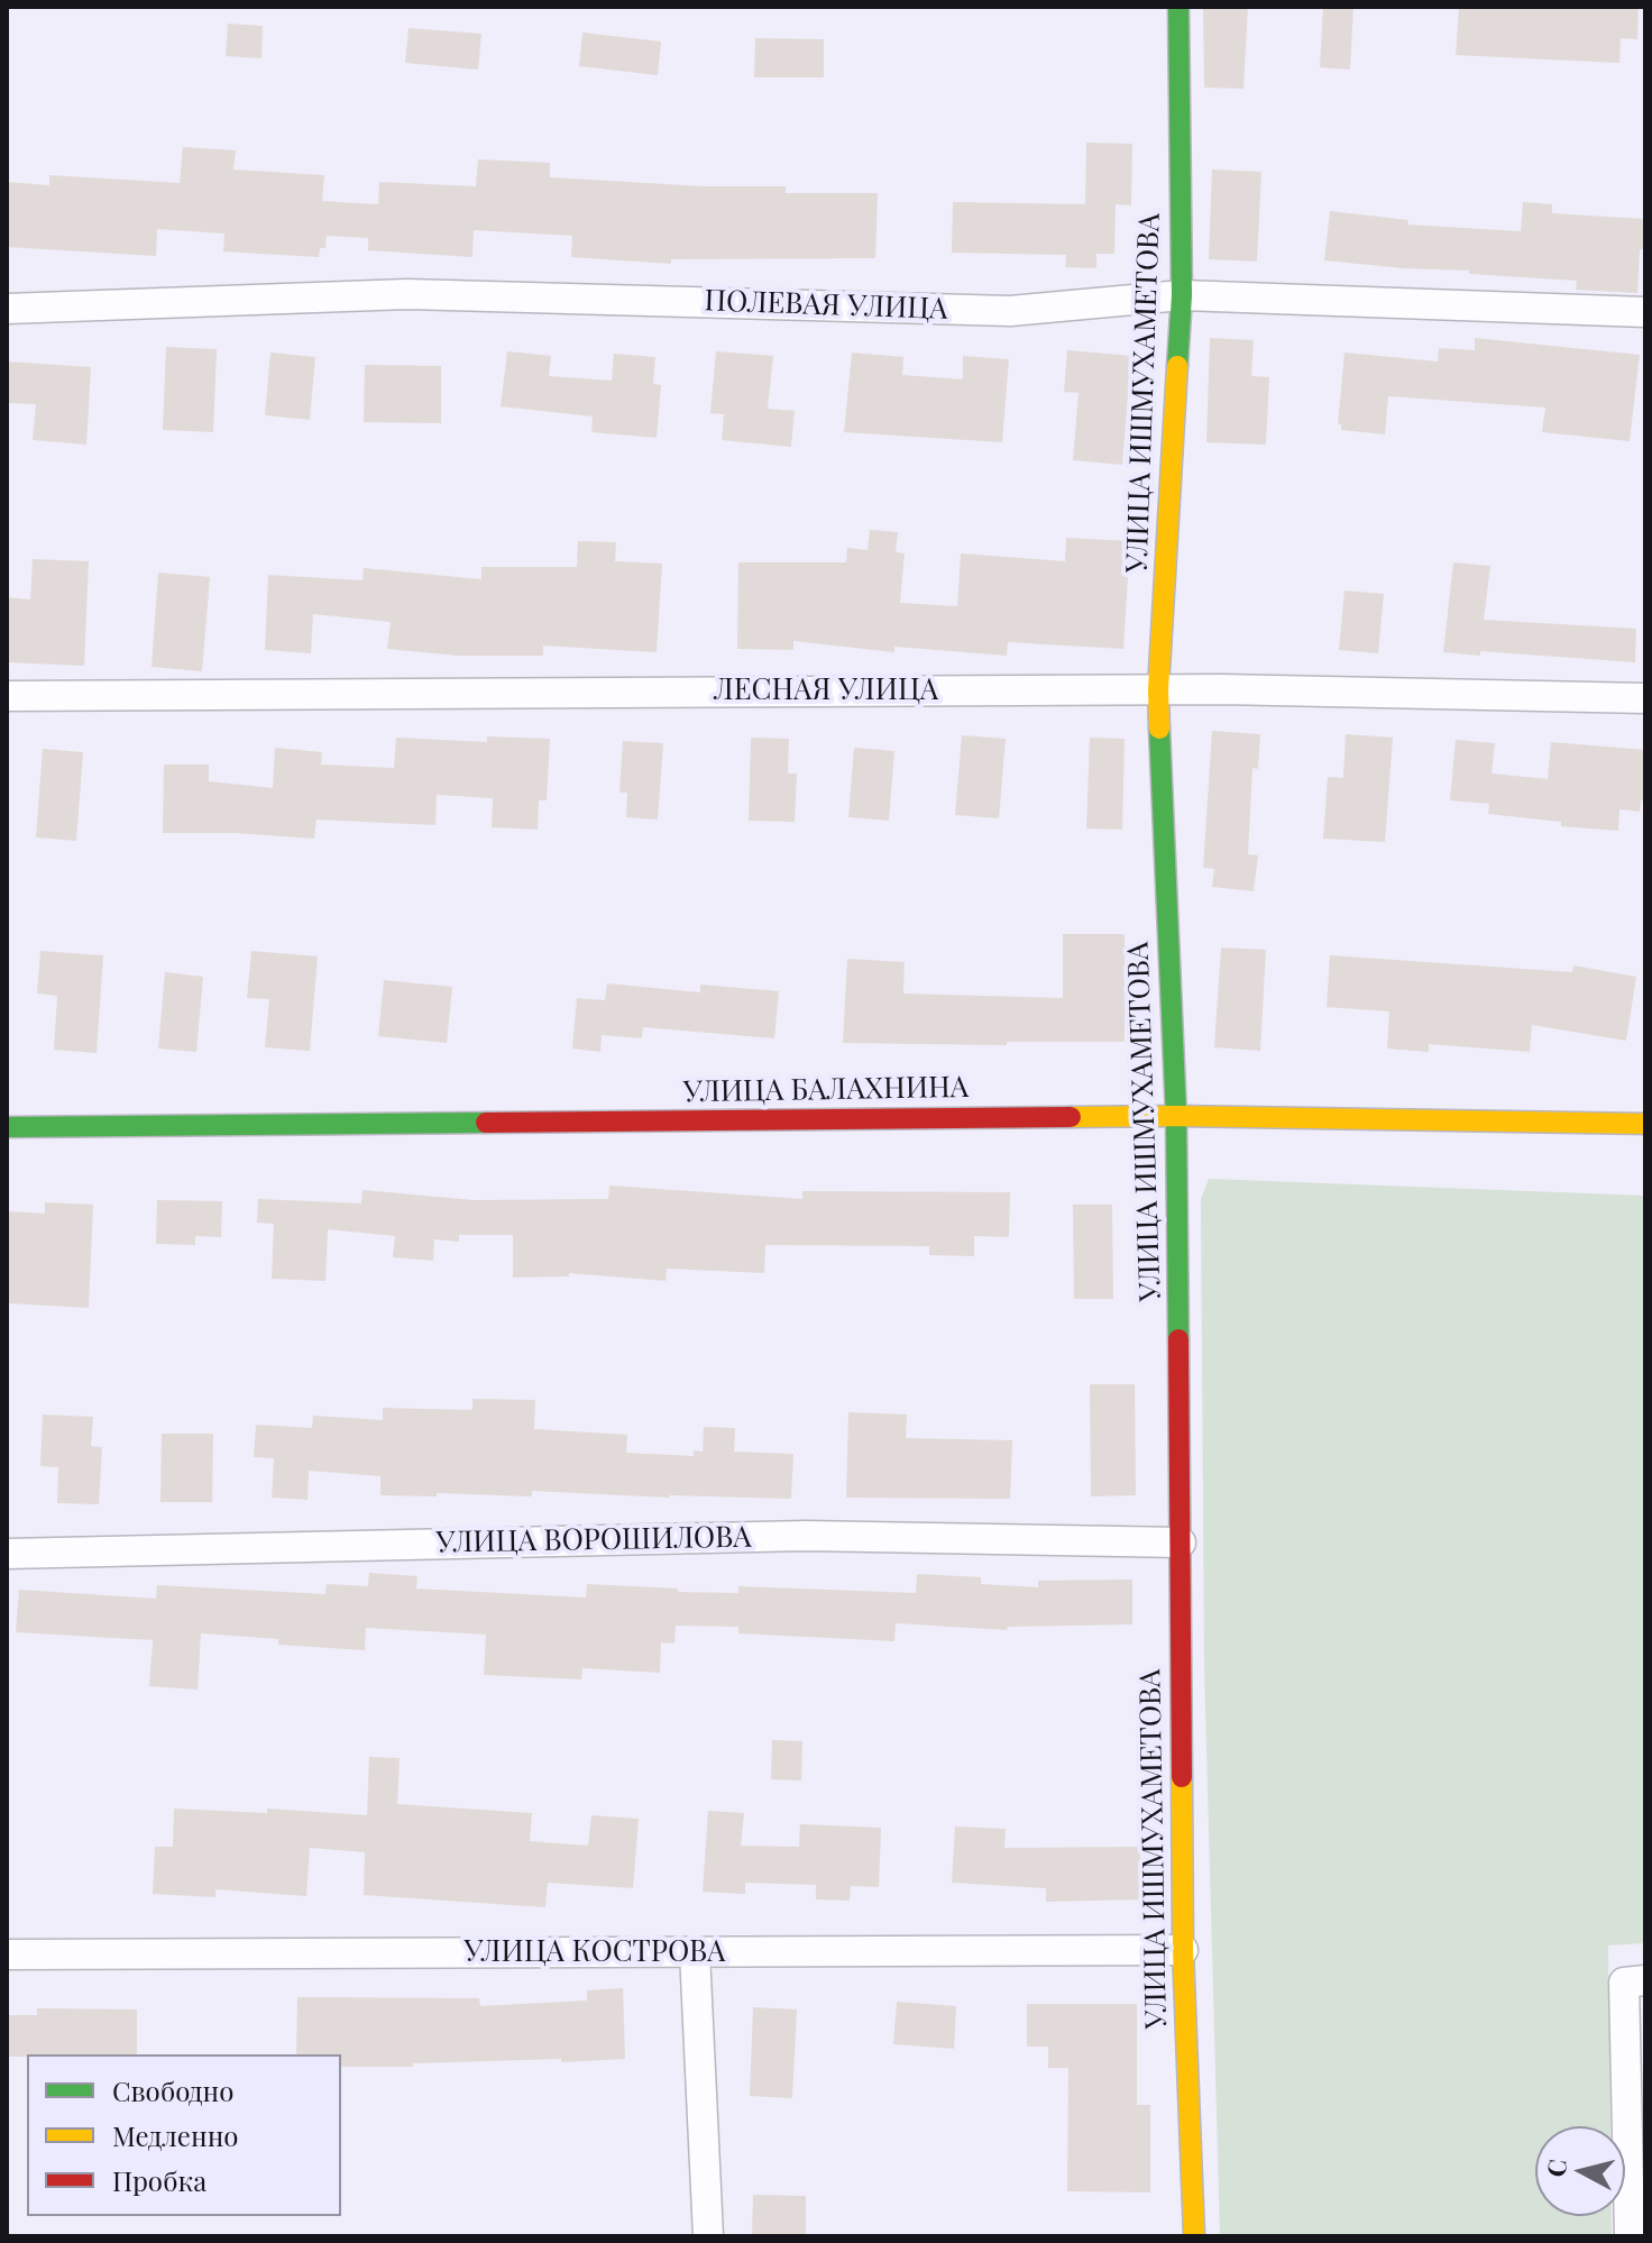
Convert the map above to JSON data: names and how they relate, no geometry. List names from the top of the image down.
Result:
{
  "streets": {
    "street": [
      "ПОЛЕВАЯ УЛИЦА",
      "УЛИЦА ИШМУХАМЕТОВА",
      "ЛЕСНАЯ УЛИЦА",
      "УЛИЦА БАЛАХНИНА",
      "УЛИЦА ВОРОШИЛОВА",
      "УЛИЦА КОСТРОВА"
    ]
  },
  "crossings": [
    ["ПОЛЕВАЯ УЛИЦА", "УЛИЦА ИШМУХАМЕТОВА"],
    ["УЛИЦА ИШМУХАМЕТОВА", "ЛЕСНАЯ УЛИЦА"],
    ["УЛИЦА ИШМУХАМЕТОВА", "УЛИЦА БАЛАХНИНА"],
    ["УЛИЦА ИШМУХАМЕТОВА", "УЛИЦА ВОРОШИЛОВА"],
    ["УЛИЦА ИШМУХАМЕТОВА", "УЛИЦА КОСТРОВА"]
  ],
  "legend": ["Свободно", "Медленно", "Пробка"],
  "north": "left"
}
